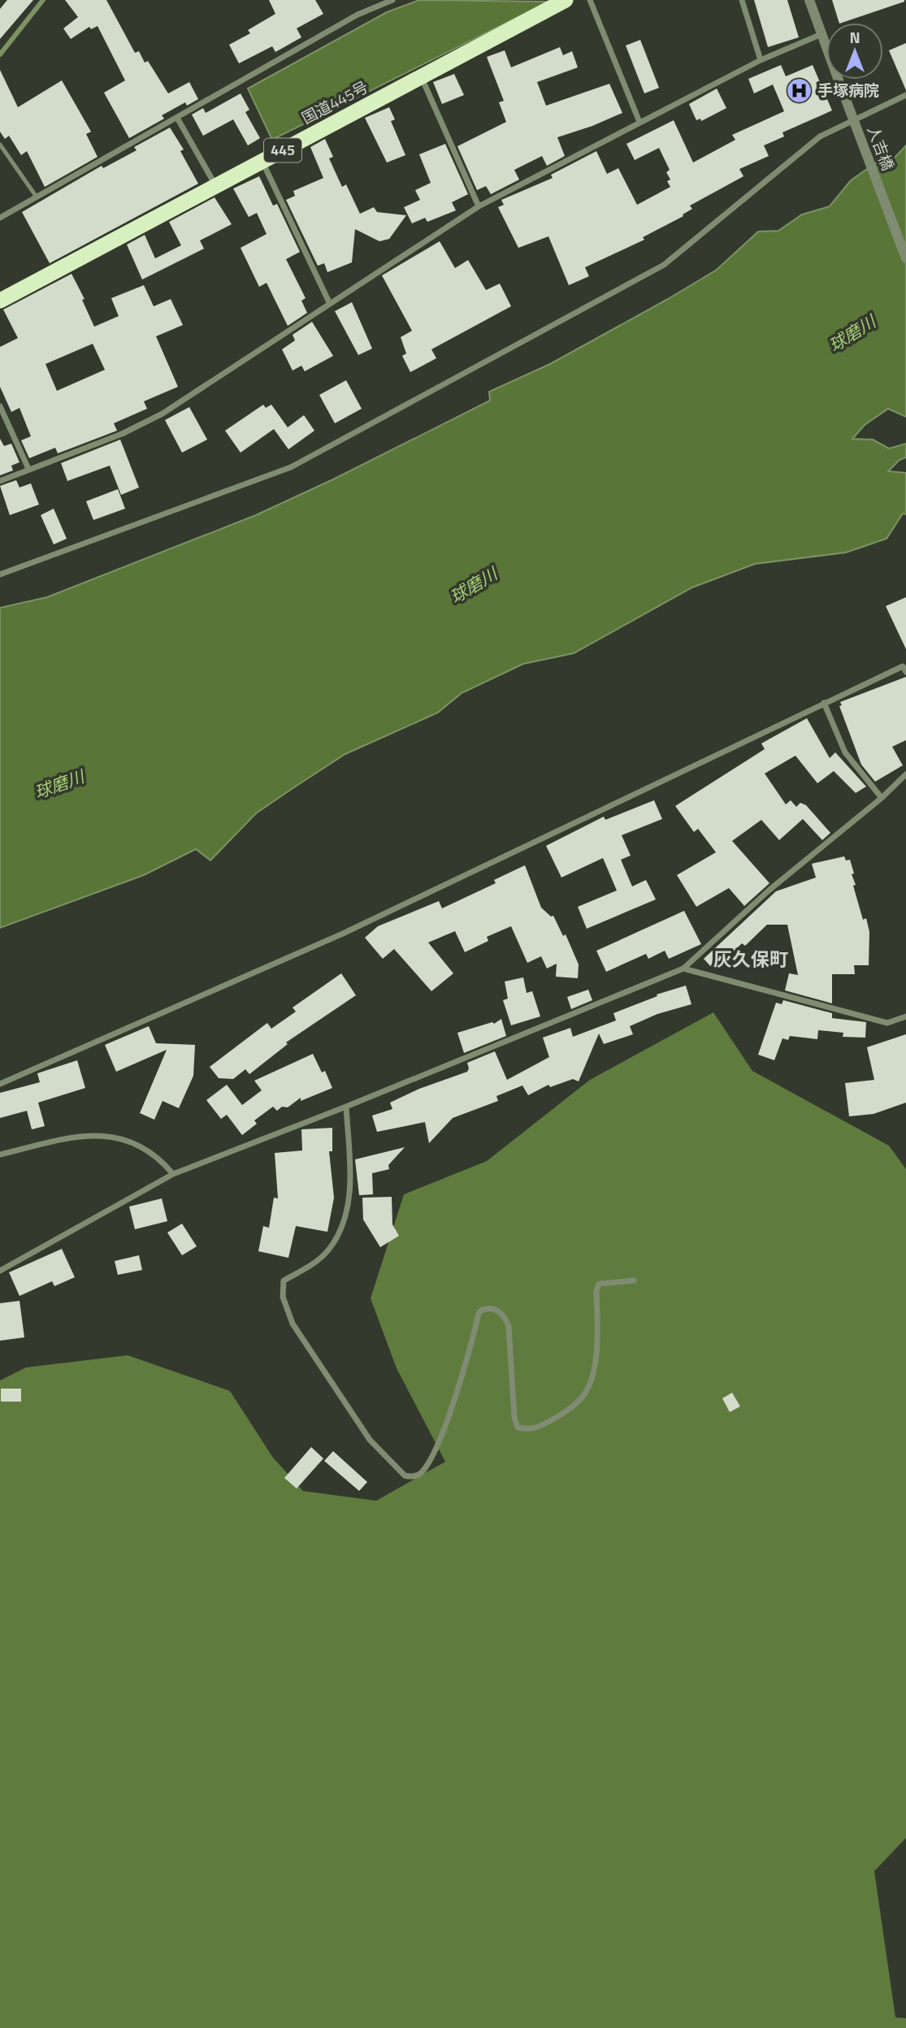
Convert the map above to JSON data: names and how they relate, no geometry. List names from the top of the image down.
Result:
{
  "streets": {
    "highway": ["国道445号", "445"],
    "street": ["人吉橋"]
  },
  "districts": ["灰久保町"],
  "water": ["球磨川"],
  "places": {
    "hospital": ["手塚病院"]
  },
  "north": "top"
}
